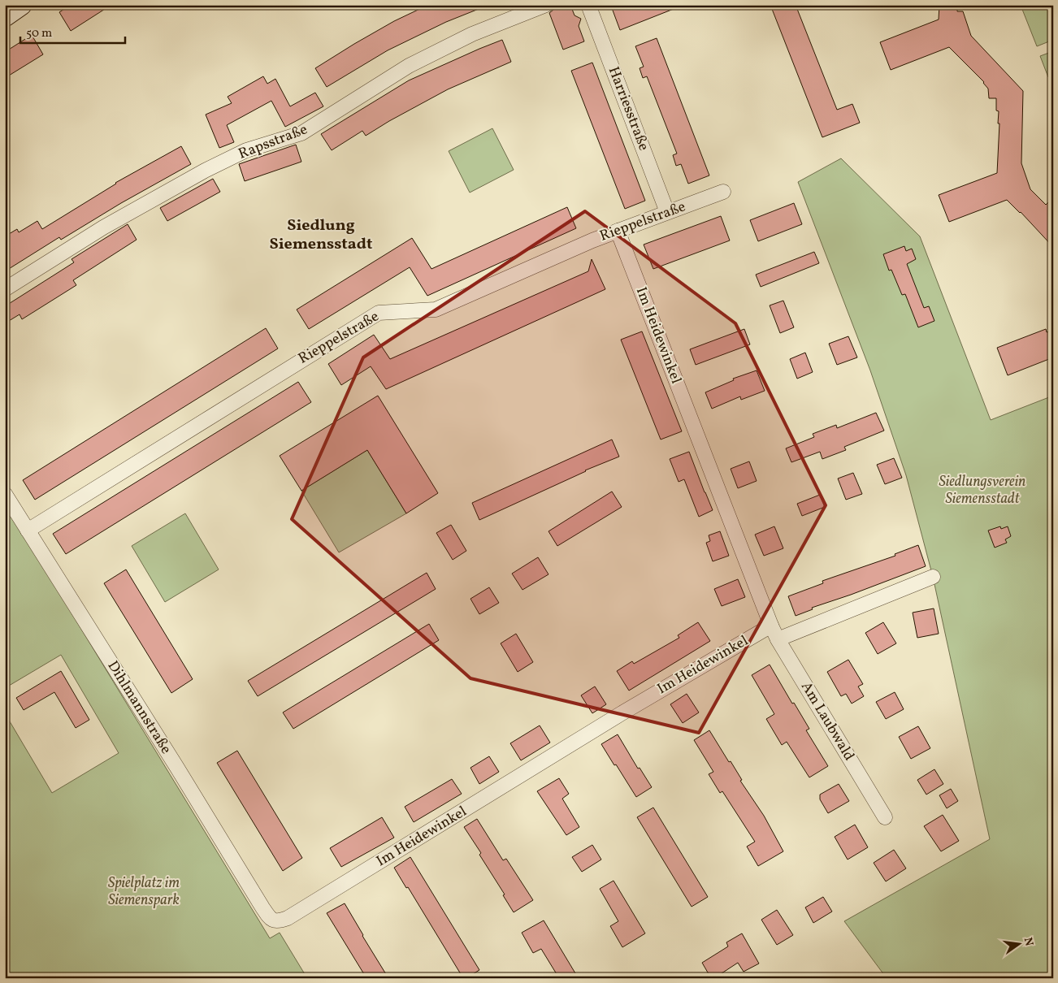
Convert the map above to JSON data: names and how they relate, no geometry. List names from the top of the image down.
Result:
{
  "streets": {
    "street": [
      "Harriesstraße",
      "Rapsstraße",
      "Rieppelstraße",
      "Im Heidewinkel",
      "Dihlmannstraße",
      "Am Laubwald"
    ]
  },
  "crossings": [
    ["Harriesstraße", "Rieppelstraße"],
    ["Rieppelstraße", "Im Heidewinkel"],
    ["Rieppelstraße", "Dihlmannstraße"],
    ["Im Heidewinkel", "Dihlmannstraße"],
    ["Im Heidewinkel", "Am Laubwald"]
  ],
  "districts": ["Siedlung Siemensstadt"],
  "parks": ["Siedlungsverein Siemensstadt", "Spielplatz im Siemenspark"],
  "scale_bar": "50 m",
  "north": "right"
}
